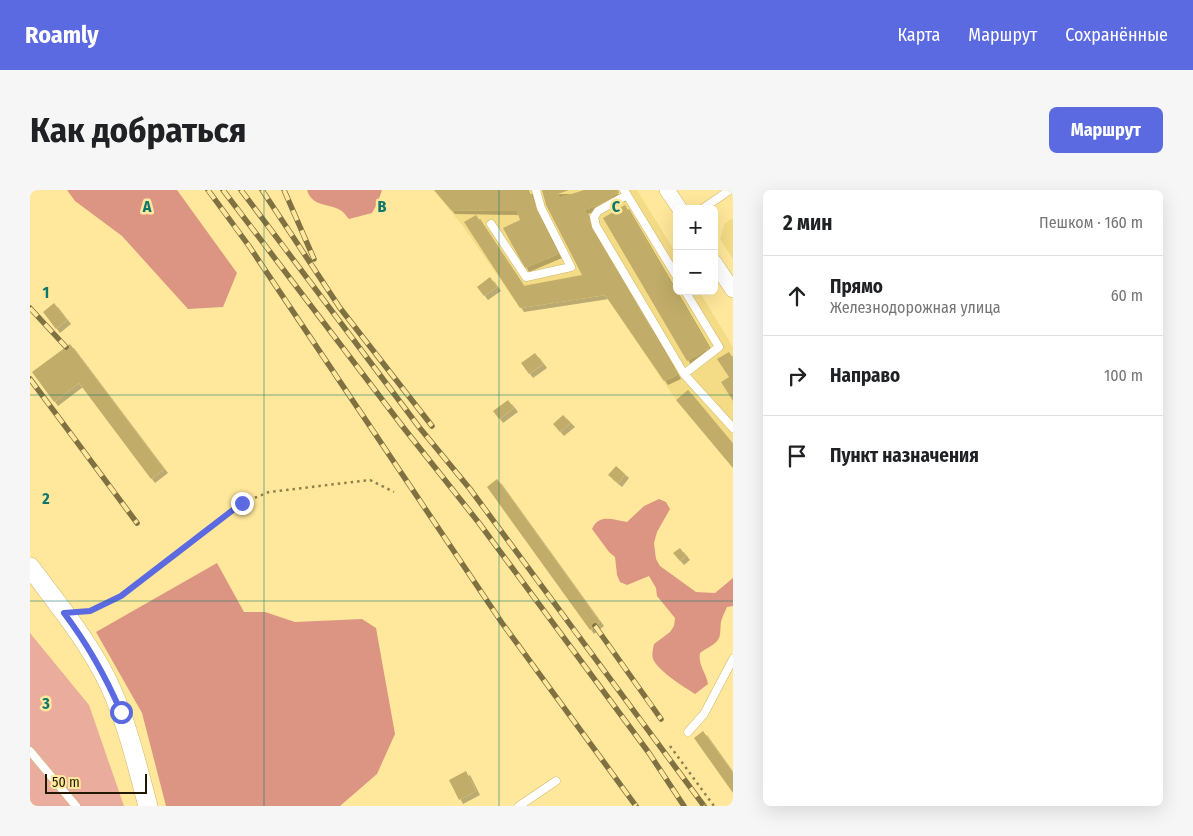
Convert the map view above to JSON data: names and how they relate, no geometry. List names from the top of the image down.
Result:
{
  "scale_bar": "50 m",
  "page": {
    "header": "Roamly",
    "nav": ["Карта", "Маршрут", "Сохранённые"],
    "buttons": "Маршрут",
    "title": "Как добраться",
    "heading": ["2 мин", "Пешком · 160 m"],
    "map_buttons": ["+", "−"],
    "list": [
      ["Прямо", "Железнодорожная улица", "60 m"],
      ["Направо", "100 m"],
      "Пункт назначения"
    ],
    "scale": "50 m"
  },
  "grid": {
    "columns": ["A", "B", "C"],
    "rows": ["1", "2", "3"]
  }
}
